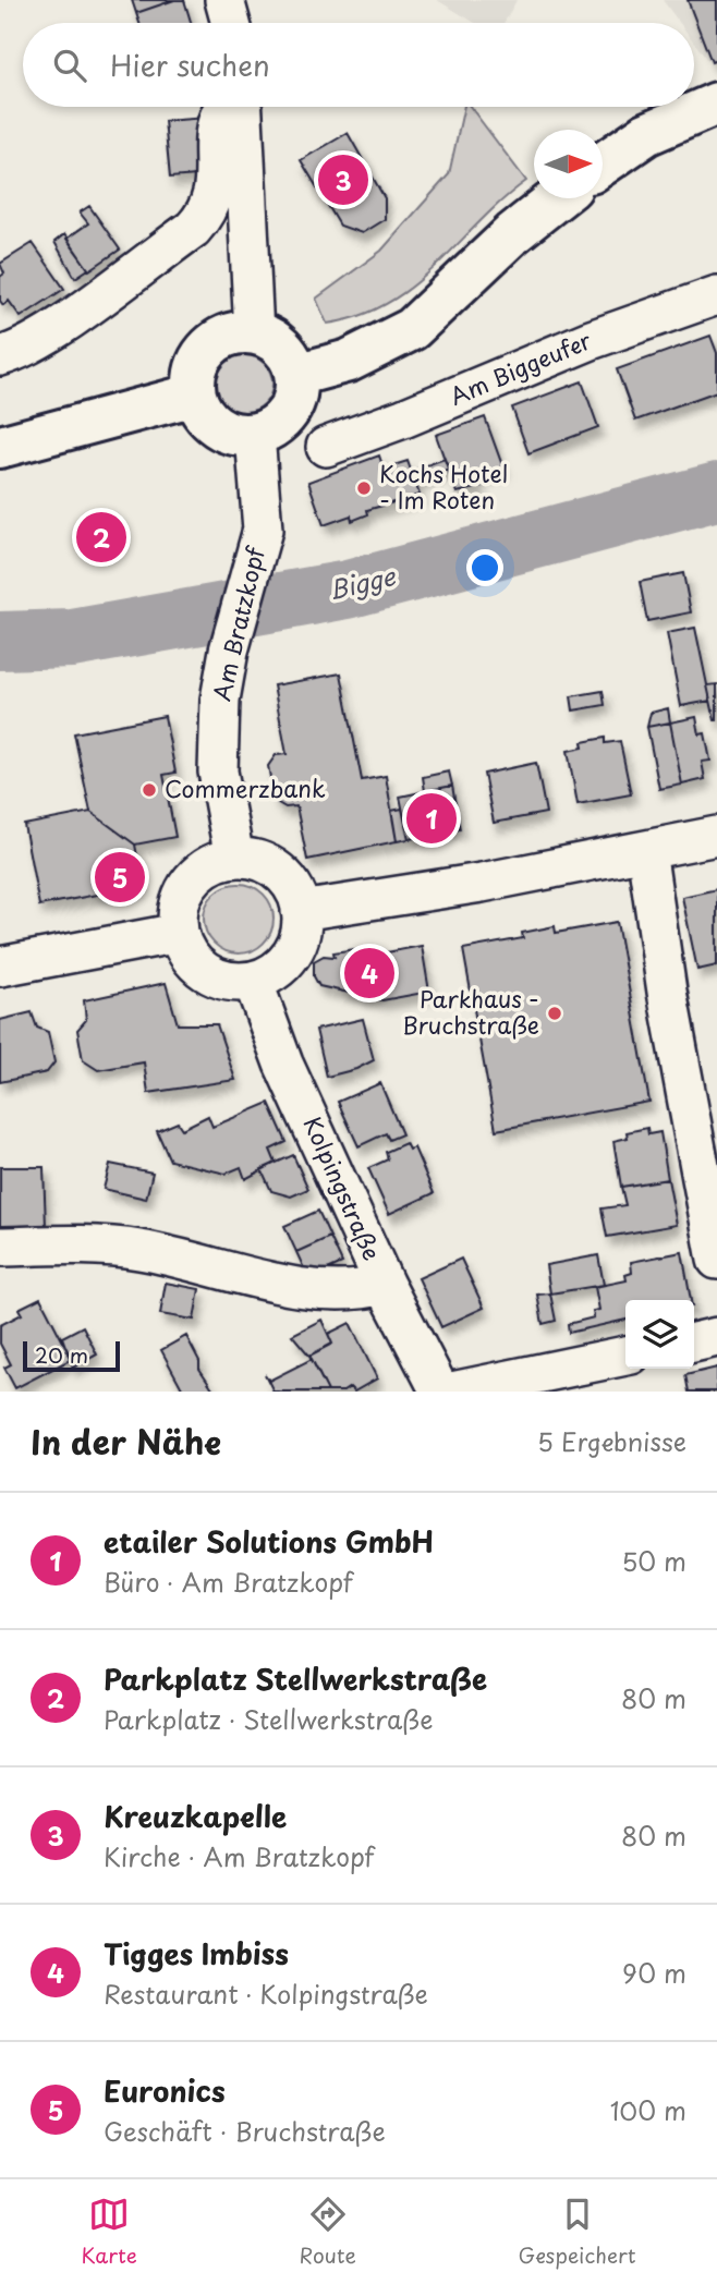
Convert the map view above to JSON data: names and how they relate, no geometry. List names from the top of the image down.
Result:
{
  "streets": {
    "street": ["Am Biggeufer", "Am Bratzkopf", "Kolpingstraße"]
  },
  "crossings": [
    ["Am Bratzkopf", "Kolpingstraße"]
  ],
  "water": ["Bigge"],
  "places": ["Kochs Hotel - Im Roten", "Commerzbank", "Parkhaus - Bruchstraße"],
  "scale_bar": "20 m",
  "north": "right",
  "page": {
    "search": "Hier suchen",
    "pins": [
      "3",
      "2",
      "1",
      "5",
      "4"
    ],
    "scale": "20 m",
    "heading": ["In der Nähe", "5 Ergebnisse"],
    "list": [
      {
        "mark": "1",
        "name": "etailer Solutions GmbH",
        "note": "Büro · Am Bratzkopf",
        "value": "50 m"
      },
      {
        "mark": "2",
        "name": "Parkplatz Stellwerkstraße",
        "note": "Parkplatz · Stellwerkstraße",
        "value": "80 m"
      },
      {
        "mark": "3",
        "name": "Kreuzkapelle",
        "note": "Kirche · Am Bratzkopf",
        "value": "80 m"
      },
      {
        "mark": "4",
        "name": "Tigges Imbiss",
        "note": "Restaurant · Kolpingstraße",
        "value": "90 m"
      },
      {
        "mark": "5",
        "name": "Euronics",
        "note": "Geschäft · Bruchstraße",
        "value": "100 m"
      }
    ],
    "nav": ["Karte", "Route", "Gespeichert"]
  }
}
